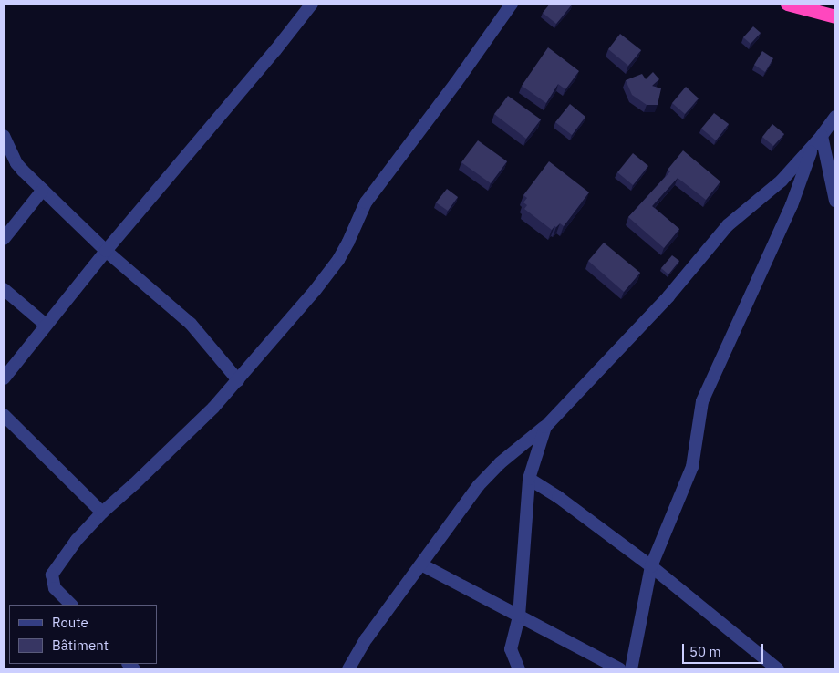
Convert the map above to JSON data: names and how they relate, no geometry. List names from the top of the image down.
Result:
{
  "legend": ["Route", "Bâtiment"],
  "scale_bar": "50 m"
}
